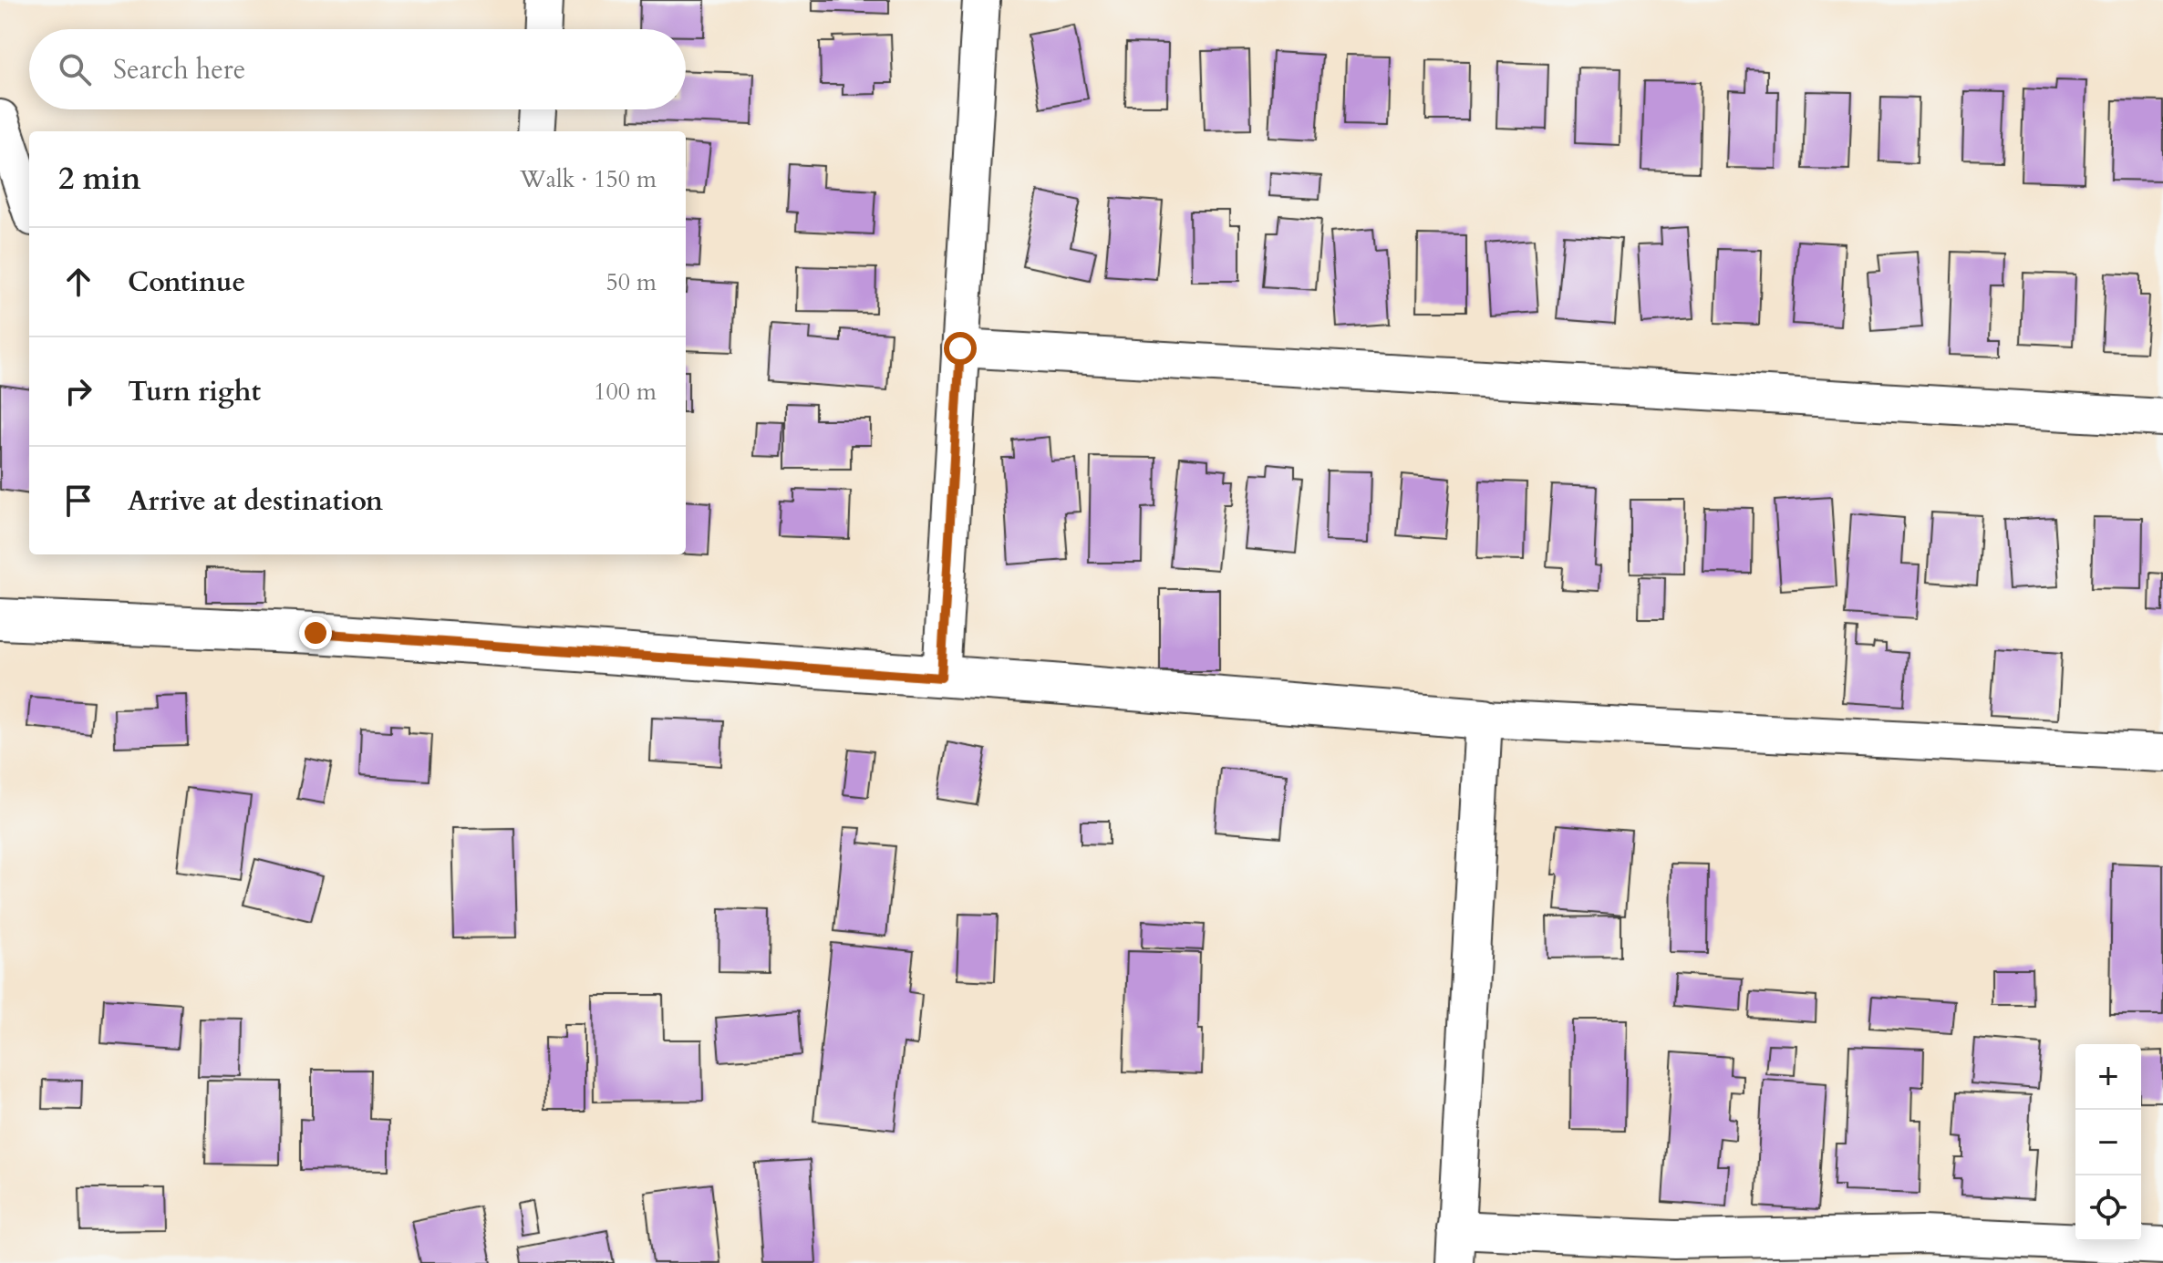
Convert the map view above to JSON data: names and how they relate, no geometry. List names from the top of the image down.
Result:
{
  "page": {
    "search": "Search here",
    "heading": ["2 min", "Walk · 150 m"],
    "list": [
      ["Continue", "50 m"],
      ["Turn right", "100 m"],
      "Arrive at destination"
    ],
    "map_buttons": ["+", "−"]
  }
}
